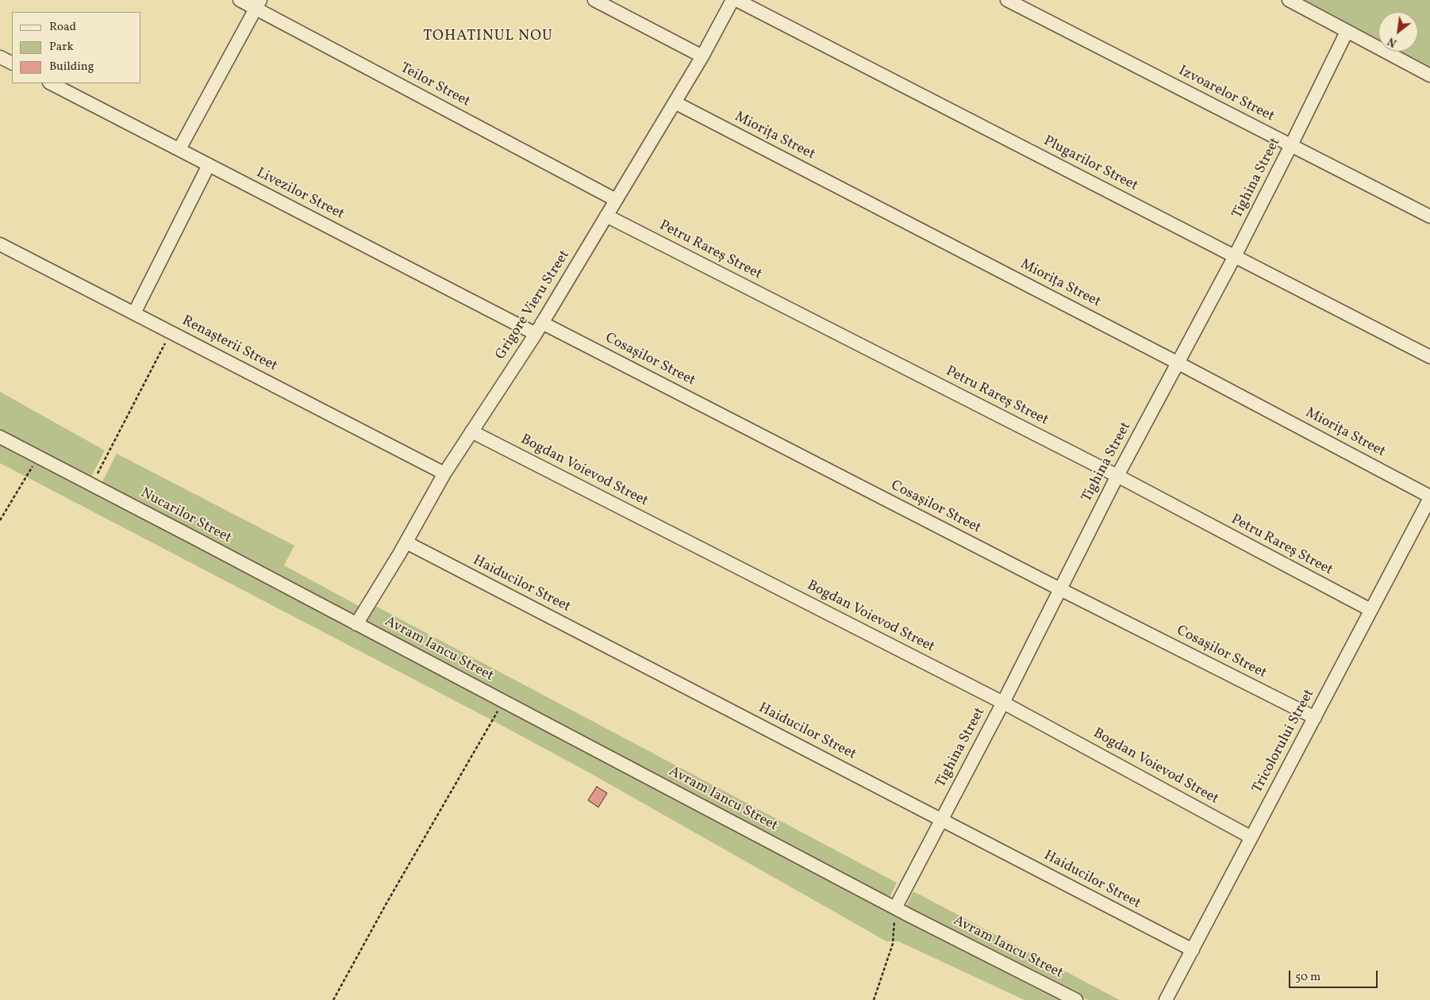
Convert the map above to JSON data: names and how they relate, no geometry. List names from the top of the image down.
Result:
{
  "streets": {
    "street": [
      "Teilor Street",
      "Izvoarelor Street",
      "Miorița Street",
      "Plugarilor Street",
      "Tighina Street",
      "Livezilor Street",
      "Petru Rareș Street",
      "Grigore Vieru Street",
      "Renașterii Street",
      "Cosașilor Street",
      "Bogdan Voievod Street",
      "Nucarilor Street",
      "Haiducilor Street",
      "Avram Iancu Street",
      "Tricolorului Street"
    ]
  },
  "crossings": [
    ["Teilor Street", "Grigore Vieru Street"],
    ["Izvoarelor Street", "Tighina Street"],
    ["Miorița Street", "Tighina Street"],
    ["Miorița Street", "Grigore Vieru Street"],
    ["Miorița Street", "Tricolorului Street"],
    ["Plugarilor Street", "Tighina Street"],
    ["Tighina Street", "Petru Rareș Street"],
    ["Tighina Street", "Cosașilor Street"],
    ["Tighina Street", "Bogdan Voievod Street"],
    ["Tighina Street", "Haiducilor Street"],
    ["Tighina Street", "Avram Iancu Street"],
    ["Livezilor Street", "Grigore Vieru Street"],
    ["Livezilor Street", "Cosașilor Street"],
    ["Petru Rareș Street", "Grigore Vieru Street"],
    ["Petru Rareș Street", "Tricolorului Street"],
    ["Grigore Vieru Street", "Renașterii Street"],
    ["Grigore Vieru Street", "Cosașilor Street"],
    ["Grigore Vieru Street", "Bogdan Voievod Street"],
    ["Grigore Vieru Street", "Nucarilor Street"],
    ["Grigore Vieru Street", "Haiducilor Street"],
    ["Grigore Vieru Street", "Avram Iancu Street"],
    ["Cosașilor Street", "Tricolorului Street"],
    ["Bogdan Voievod Street", "Tricolorului Street"],
    ["Nucarilor Street", "Avram Iancu Street"],
    ["Haiducilor Street", "Tricolorului Street"]
  ],
  "districts": ["TOHATINUL NOU"],
  "legend": ["Road", "Park", "Building"],
  "scale_bar": "50 m",
  "north": "bottom left"
}
